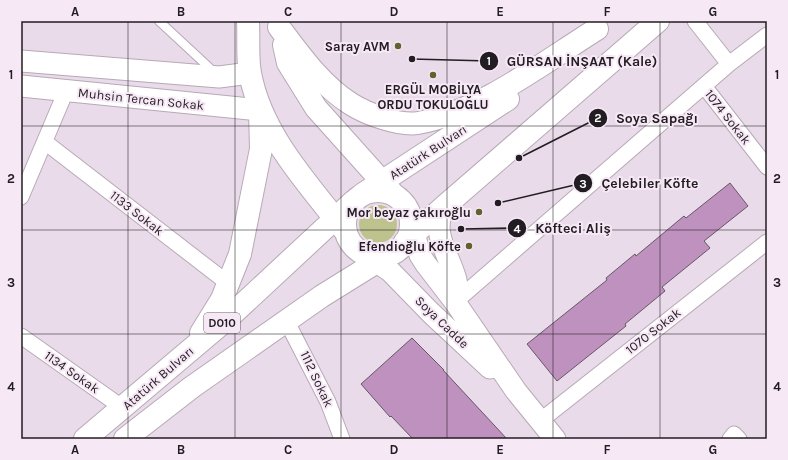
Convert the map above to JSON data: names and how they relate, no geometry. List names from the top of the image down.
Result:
{
  "streets": {
    "highway": ["Atatürk Bulvarı", "D010"],
    "main road": ["Muhsin Tercan Sokak", "Soya Cadde"],
    "street": [
      "1074 Sokak",
      "1133 Sokak",
      "1070 Sokak",
      "1134 Sokak",
      "1112 Sokak"
    ]
  },
  "crossings": [
    ["Atatürk Bulvarı", "Soya Cadde"],
    ["Atatürk Bulvarı", "1134 Sokak"],
    ["Atatürk Bulvarı", "1112 Sokak"],
    ["Soya Cadde", "1070 Sokak"]
  ],
  "places": [
    "Saray AVM",
    "GÜRSAN İNŞAAT (Kale)",
    "ERGÜL MOBİLYA ORDU TOKULOĞLU",
    "Soya Sapağı",
    "Çelebiler Köfte",
    "Mor beyaz çakıroğlu",
    "Köfteci Aliş",
    "Efendioğlu Köfte"
  ],
  "grid": {
    "columns": [
      "A",
      "B",
      "C",
      "D",
      "E",
      "F",
      "G"
    ],
    "rows": [
      "1",
      "2",
      "3",
      "4"
    ]
  }
}
